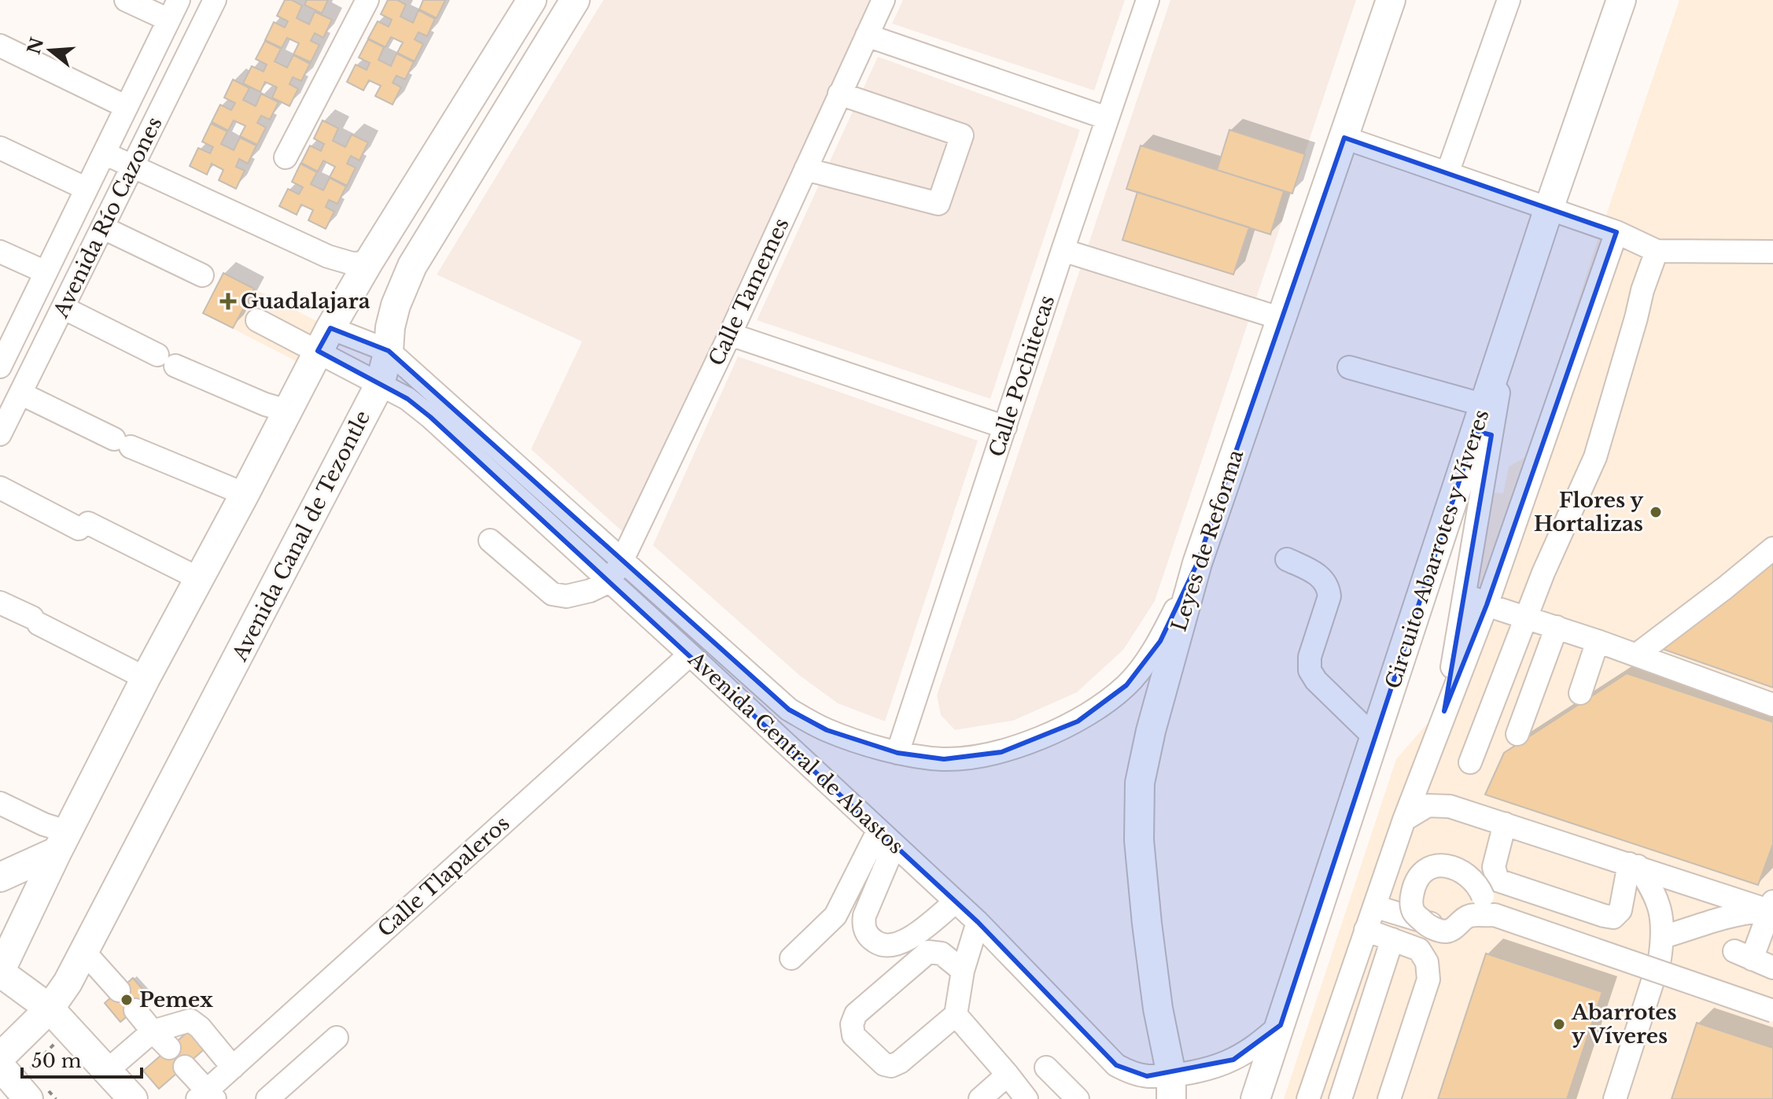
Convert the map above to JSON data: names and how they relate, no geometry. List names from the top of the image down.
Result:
{
  "streets": {
    "main road": ["Avenida Canal de Tezontle", "Leyes de Reforma", "Circuito Abarrotes y Víveres"],
    "street": [
      "Avenida Río Cazones",
      "Calle Tamemes",
      "Calle Pochitecas",
      "Avenida Central de Abastos",
      "Calle Tlapaleros"
    ]
  },
  "crossings": [
    ["Calle Tamemes", "Avenida Central de Abastos"],
    ["Calle Pochitecas", "Avenida Central de Abastos"],
    ["Avenida Canal de Tezontle", "Avenida Central de Abastos"],
    ["Leyes de Reforma", "Avenida Central de Abastos"],
    ["Circuito Abarrotes y Víveres", "Avenida Central de Abastos"],
    ["Avenida Central de Abastos", "Calle Tlapaleros"]
  ],
  "places": {
    "health": ["Guadalajara"],
    "other": ["Flores y Hortalizas", "Pemex", "Abarrotes y Víveres"]
  },
  "scale_bar": "50 m",
  "north": "left"
}
